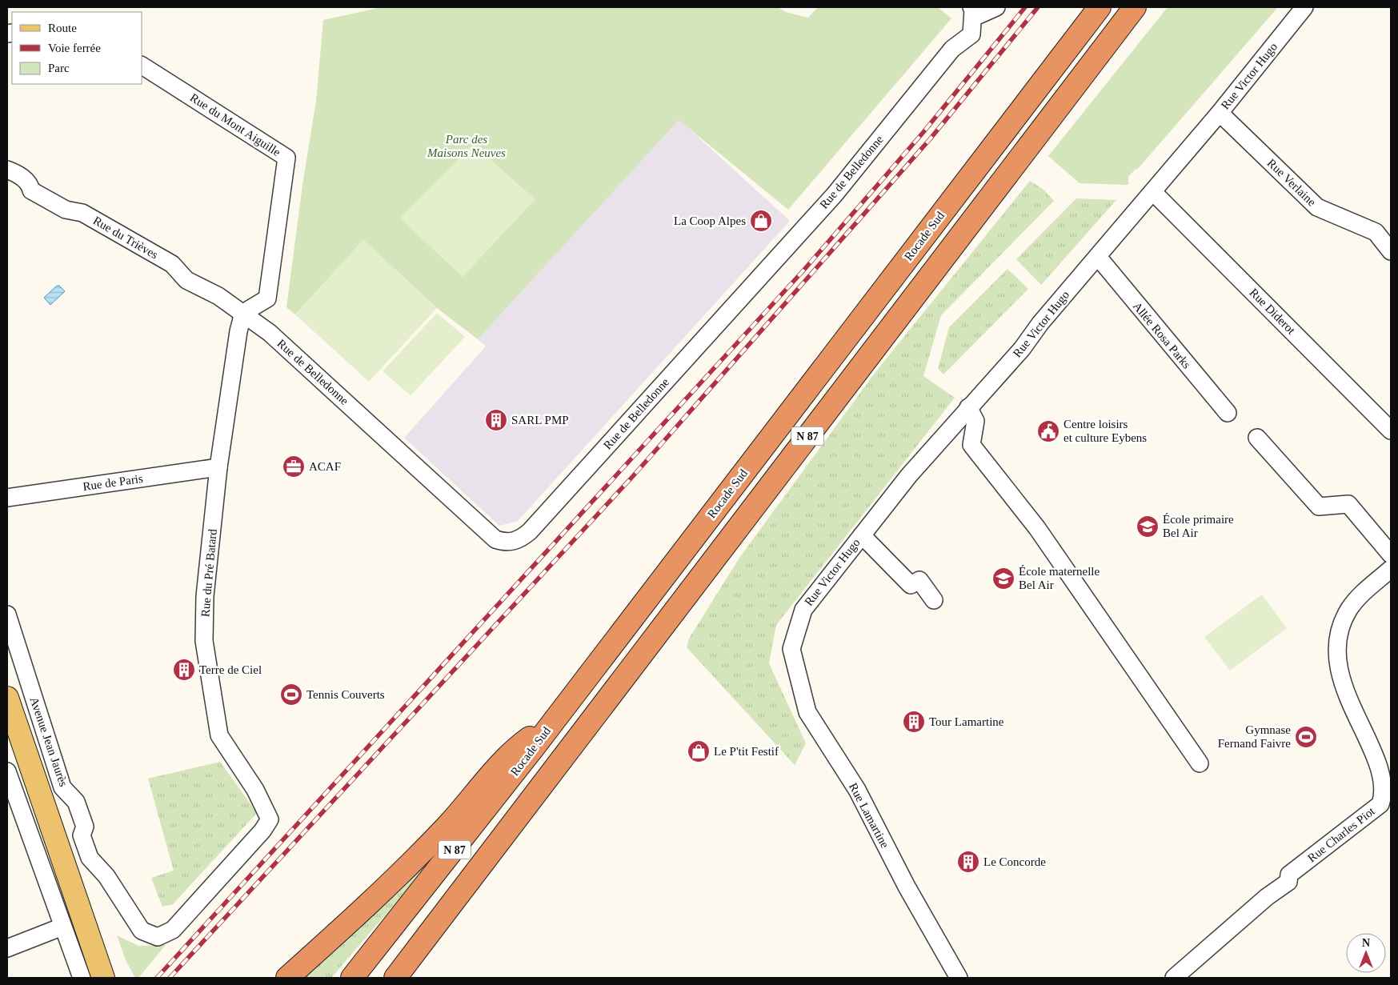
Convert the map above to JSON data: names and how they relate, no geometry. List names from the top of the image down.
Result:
{
  "streets": {
    "highway": ["Rocade Sud", "N 87"],
    "street": [
      "Rue Victor Hugo",
      "Rue du Mont Aiguille",
      "Rue de Belledonne",
      "Rue Verlaine",
      "Rue du Trièves",
      "Rue Diderot",
      "Allée Rosa Parks",
      "Rue de Paris",
      "Rue du Pré Batard",
      "Avenue Jean Jaurès",
      "Rue Lamartine",
      "Rue Charles Piot"
    ]
  },
  "crossings": [
    ["Rue Victor Hugo", "Rue Verlaine"],
    ["Rue Victor Hugo", "Rue Diderot"],
    ["Rue Victor Hugo", "Allée Rosa Parks"],
    ["Rue Victor Hugo", "Rue Lamartine"],
    ["Rue du Mont Aiguille", "Rue de Belledonne"],
    ["Rue du Mont Aiguille", "Rue du Trièves"],
    ["Rue du Mont Aiguille", "Rue du Pré Batard"],
    ["Rue de Belledonne", "Rue du Trièves"],
    ["Rue de Belledonne", "Rue du Pré Batard"],
    ["Rue du Trièves", "Rue du Pré Batard"],
    ["Rue de Paris", "Rue du Pré Batard"],
    ["Rue du Pré Batard", "Avenue Jean Jaurès"]
  ],
  "parks": ["Parc des Maisons Neuves"],
  "places": {
    "shop": ["La Coop Alpes", "Le P'tit Festif"],
    "building": [
      "SARL PMP",
      "Terre de Ciel",
      "Tour Lamartine",
      "Le Concorde"
    ],
    "public building": ["Centre loisirs et culture Eybens"],
    "office": ["ACAF"],
    "school or university": ["École primaire Bel Air", "École maternelle Bel Air"],
    "sports": ["Tennis Couverts", "Gymnase Fernand Faivre"]
  },
  "legend": ["Route", "Voie ferrée", "Parc"],
  "north": "top"
}
